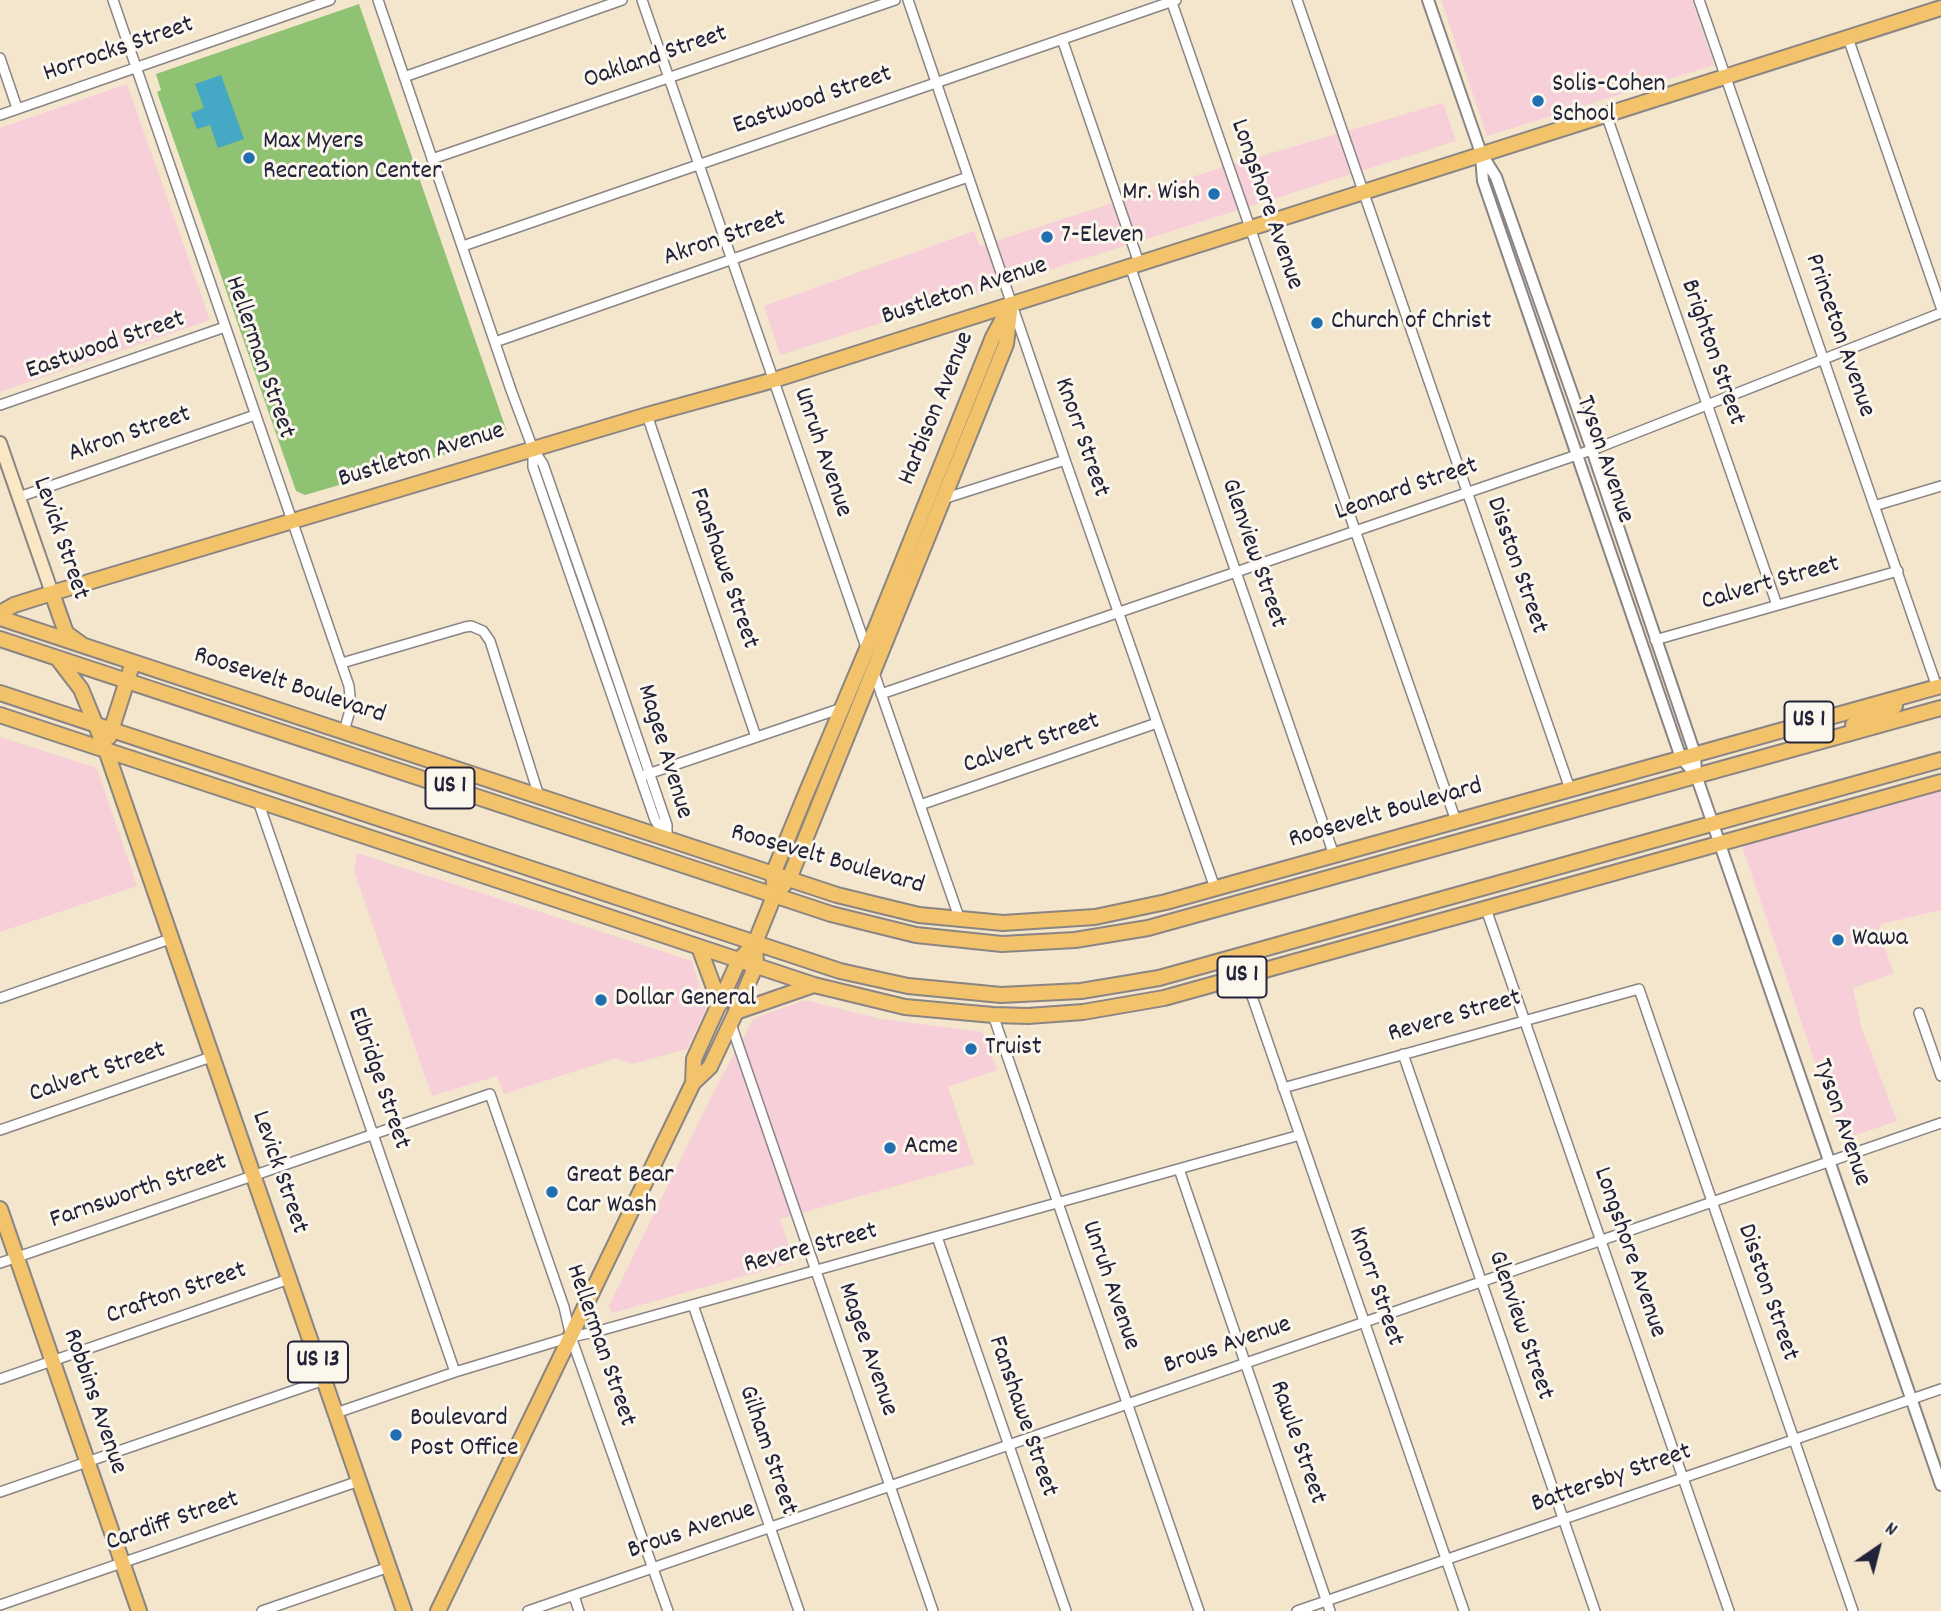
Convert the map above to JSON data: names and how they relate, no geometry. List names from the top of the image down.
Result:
{
  "streets": {
    "main road": [
      "Bustleton Avenue",
      "Harbison Avenue",
      "Levick Street",
      "Roosevelt Boulevard",
      "US 1",
      "US 13",
      "Robbins Avenue"
    ],
    "street": [
      "Horrocks Street",
      "Oakland Street",
      "Eastwood Street",
      "Longshore Avenue",
      "Akron Street",
      "Princeton Avenue",
      "Brighton Street",
      "Hellerman Street",
      "Knorr Street",
      "Unruh Avenue",
      "Tyson Avenue",
      "Leonard Street",
      "Glenview Street",
      "Disston Street",
      "Fanshawe Street",
      "Calvert Street",
      "Magee Avenue",
      "Revere Street",
      "Elbridge Street",
      "Farnsworth Street",
      "Crafton Street",
      "Brous Avenue",
      "Rawle Street",
      "Gilham Street",
      "Battersby Street",
      "Cardiff Street"
    ]
  },
  "crossings": [
    ["Horrocks Street", "Hellerman Street"],
    ["Oakland Street", "Unruh Avenue"],
    ["Oakland Street", "Magee Avenue"],
    ["Eastwood Street", "Longshore Avenue"],
    ["Eastwood Street", "Hellerman Street"],
    ["Eastwood Street", "Knorr Street"],
    ["Eastwood Street", "Unruh Avenue"],
    ["Eastwood Street", "Glenview Street"],
    ["Eastwood Street", "Magee Avenue"],
    ["Longshore Avenue", "Bustleton Avenue"],
    ["Longshore Avenue", "Leonard Street"],
    ["Longshore Avenue", "Roosevelt Boulevard"],
    ["Longshore Avenue", "US 1"],
    ["Longshore Avenue", "Revere Street"],
    ["Longshore Avenue", "Brous Avenue"],
    ["Longshore Avenue", "Battersby Street"],
    ["Akron Street", "Hellerman Street"],
    ["Akron Street", "Knorr Street"],
    ["Akron Street", "Unruh Avenue"],
    ["Akron Street", "Levick Street"],
    ["Akron Street", "Magee Avenue"],
    ["Bustleton Avenue", "Princeton Avenue"],
    ["Bustleton Avenue", "Brighton Street"],
    ["Bustleton Avenue", "Hellerman Street"],
    ["Bustleton Avenue", "Harbison Avenue"],
    ["Bustleton Avenue", "Knorr Street"],
    ["Bustleton Avenue", "Unruh Avenue"],
    ["Bustleton Avenue", "Tyson Avenue"],
    ["Bustleton Avenue", "Levick Street"],
    ["Bustleton Avenue", "Glenview Street"],
    ["Bustleton Avenue", "Disston Street"],
    ["Bustleton Avenue", "Fanshawe Street"],
    ["Bustleton Avenue", "Roosevelt Boulevard"],
    ["Bustleton Avenue", "Magee Avenue"],
    ["Princeton Avenue", "Leonard Street"],
    ["Princeton Avenue", "Calvert Street"],
    ["Princeton Avenue", "Roosevelt Boulevard"],
    ["Brighton Street", "Leonard Street"],
    ["Brighton Street", "Calvert Street"],
    ["Hellerman Street", "Harbison Avenue"],
    ["Hellerman Street", "Roosevelt Boulevard"],
    ["Hellerman Street", "Revere Street"],
    ["Hellerman Street", "Farnsworth Street"],
    ["Hellerman Street", "Brous Avenue"],
    ["Harbison Avenue", "Knorr Street"],
    ["Harbison Avenue", "Unruh Avenue"],
    ["Harbison Avenue", "Roosevelt Boulevard"],
    ["Harbison Avenue", "US 1"],
    ["Harbison Avenue", "Magee Avenue"],
    ["Harbison Avenue", "Revere Street"],
    ["Knorr Street", "Leonard Street"],
    ["Knorr Street", "Calvert Street"],
    ["Knorr Street", "Roosevelt Boulevard"],
    ["Knorr Street", "US 1"],
    ["Knorr Street", "Revere Street"],
    ["Knorr Street", "Brous Avenue"],
    ["Knorr Street", "Battersby Street"],
    ["Unruh Avenue", "Leonard Street"],
    ["Unruh Avenue", "Calvert Street"],
    ["Unruh Avenue", "Roosevelt Boulevard"],
    ["Unruh Avenue", "US 1"],
    ["Unruh Avenue", "Revere Street"],
    ["Unruh Avenue", "Brous Avenue"],
    ["Tyson Avenue", "Leonard Street"],
    ["Tyson Avenue", "Calvert Street"],
    ["Tyson Avenue", "Roosevelt Boulevard"],
    ["Tyson Avenue", "US 1"],
    ["Tyson Avenue", "Brous Avenue"],
    ["Tyson Avenue", "Battersby Street"],
    ["Leonard Street", "Glenview Street"],
    ["Leonard Street", "Disston Street"],
    ["Levick Street", "Calvert Street"],
    ["Levick Street", "Roosevelt Boulevard"],
    ["Levick Street", "US 1"],
    ["Levick Street", "Revere Street"],
    ["Levick Street", "Farnsworth Street"],
    ["Levick Street", "Crafton Street"],
    ["Levick Street", "Cardiff Street"],
    ["Glenview Street", "Roosevelt Boulevard"],
    ["Glenview Street", "Revere Street"],
    ["Glenview Street", "Brous Avenue"],
    ["Glenview Street", "Battersby Street"],
    ["Disston Street", "Roosevelt Boulevard"],
    ["Disston Street", "Revere Street"],
    ["Disston Street", "Brous Avenue"],
    ["Disston Street", "Battersby Street"],
    ["Fanshawe Street", "Revere Street"],
    ["Fanshawe Street", "Brous Avenue"],
    ["Roosevelt Boulevard", "Magee Avenue"],
    ["US 1", "Elbridge Street"],
    ["Magee Avenue", "Revere Street"],
    ["Magee Avenue", "Brous Avenue"],
    ["Revere Street", "Elbridge Street"],
    ["Revere Street", "Rawle Street"],
    ["Revere Street", "Gilham Street"],
    ["Elbridge Street", "Farnsworth Street"],
    ["Farnsworth Street", "Robbins Avenue"],
    ["Crafton Street", "Robbins Avenue"],
    ["Brous Avenue", "Rawle Street"],
    ["Brous Avenue", "Gilham Street"],
    ["Robbins Avenue", "Cardiff Street"],
    ["Rawle Street", "Battersby Street"]
  ],
  "places": [
    "Solis-Cohen School",
    "Max Myers Recreation Center",
    "Mr. Wish",
    "7-Eleven",
    "Church of Christ",
    "Wawa",
    "Dollar General",
    "Truist",
    "Acme",
    "Great Bear Car Wash",
    "Boulevard Post Office"
  ],
  "north": "top right"
}
